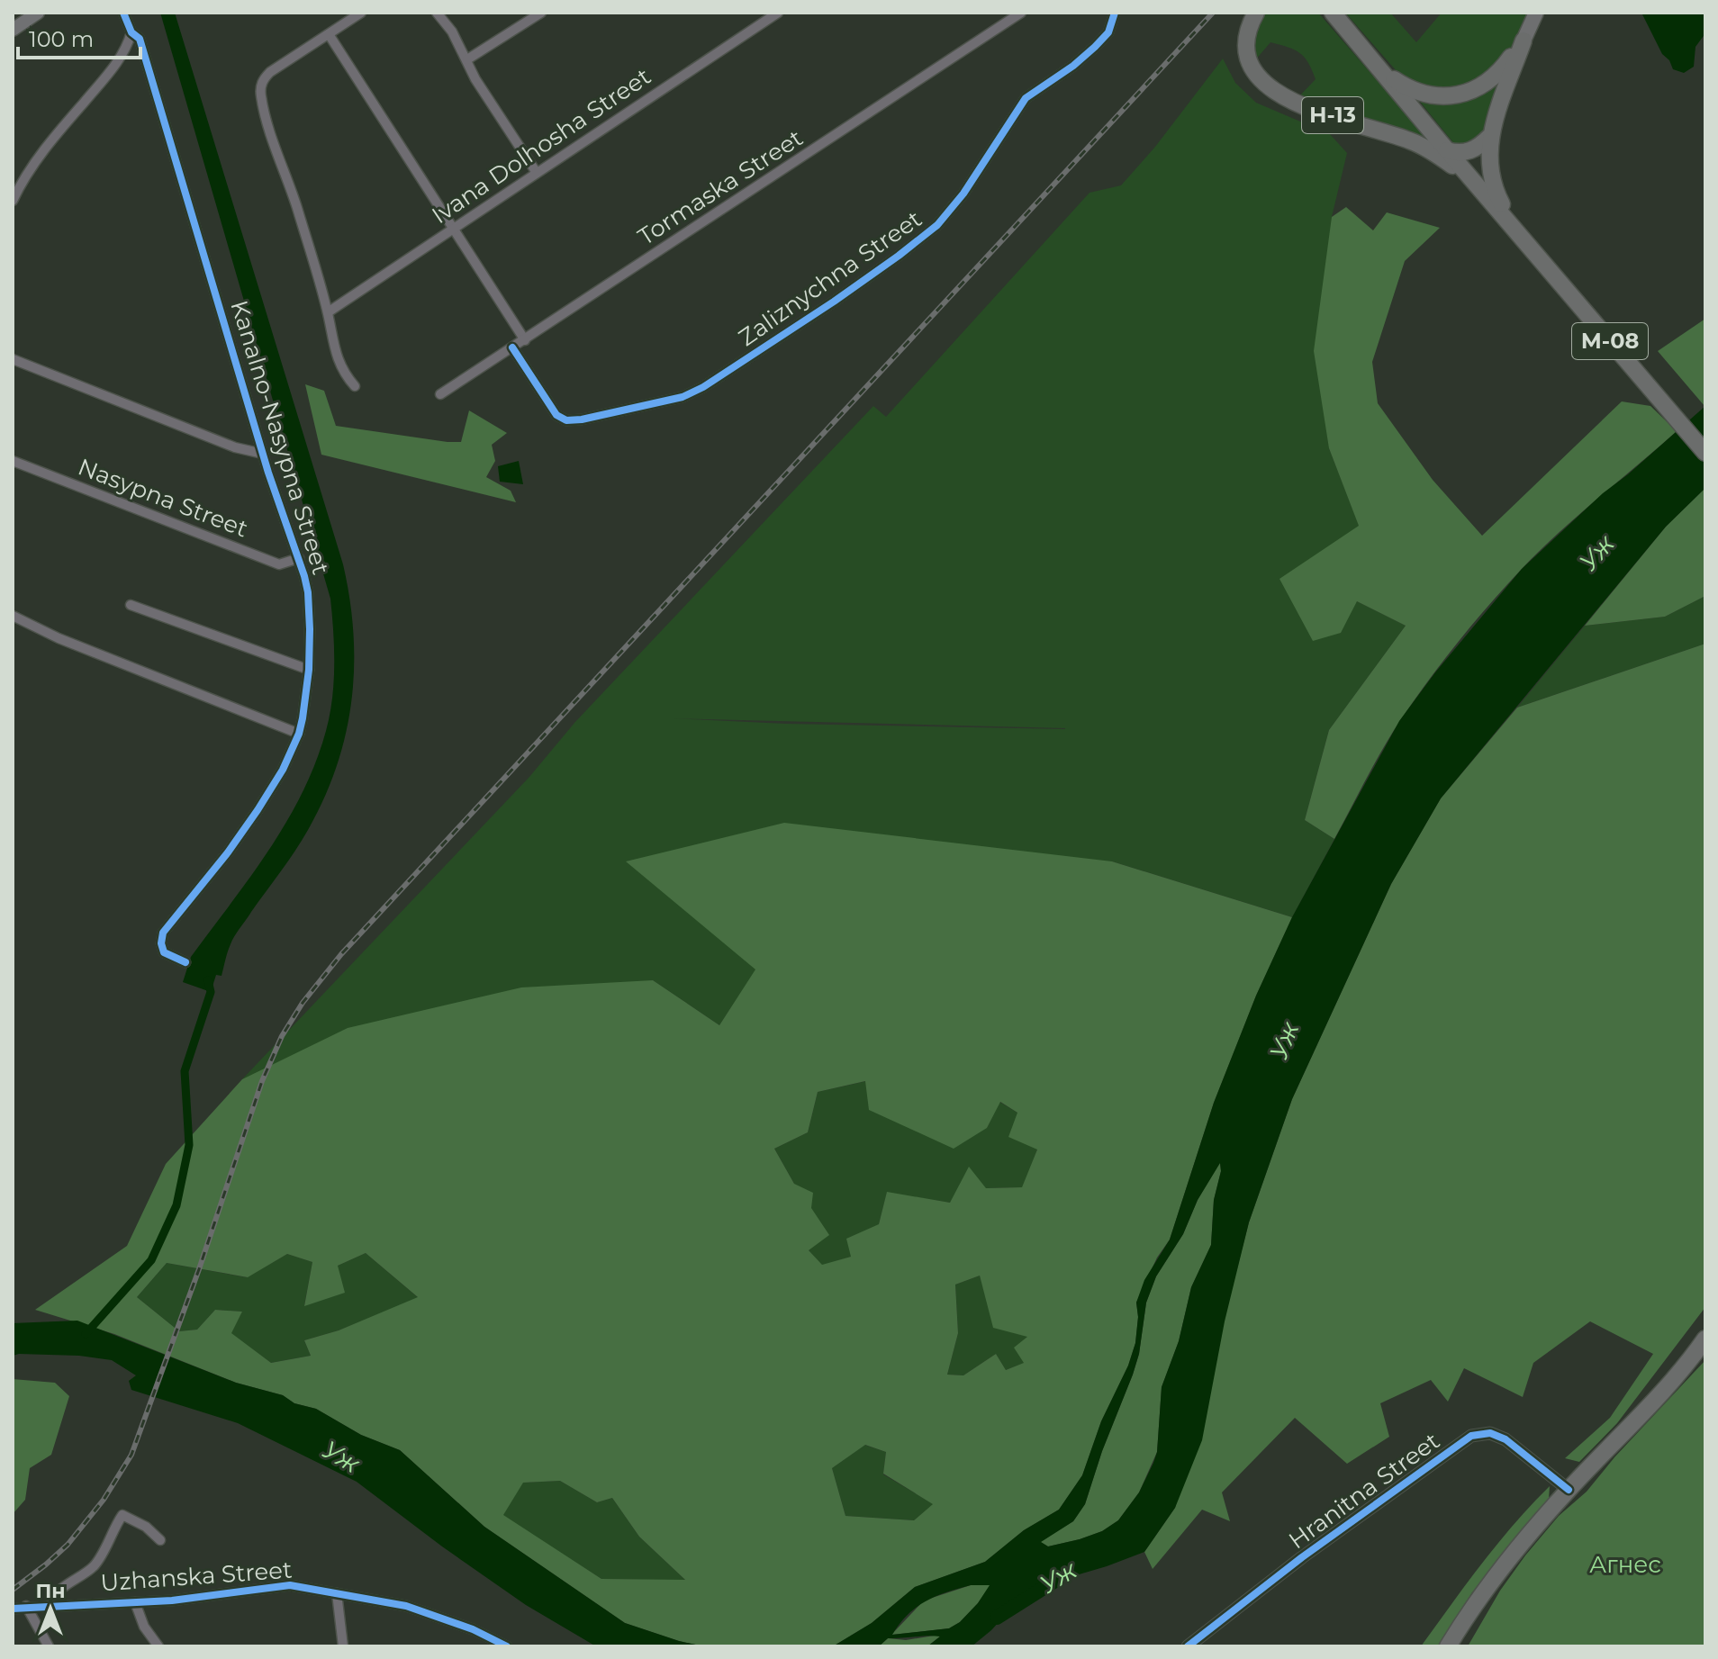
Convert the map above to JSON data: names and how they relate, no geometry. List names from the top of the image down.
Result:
{
  "streets": {
    "highway": ["Н-13", "М-08"],
    "street": [
      "Ivana Dolhosha Street",
      "Tormaska Street",
      "Zaliznychna Street",
      "Kanalno-Nasypna Street",
      "Nasypna Street",
      "Hranitna Street",
      "Uzhanska Street"
    ]
  },
  "crossings": [
    ["Н-13", "М-08"],
    ["Tormaska Street", "Zaliznychna Street"],
    ["Kanalno-Nasypna Street", "Nasypna Street"]
  ],
  "water": ["Уж"],
  "parks": ["Агнес"],
  "scale_bar": "100 m",
  "north": "top"
}
